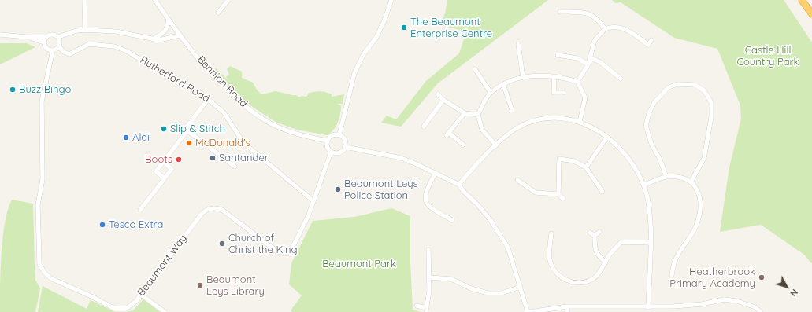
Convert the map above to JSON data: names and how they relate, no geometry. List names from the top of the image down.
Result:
{
  "streets": {
    "street": ["Rutherford Road", "Bennion Road", "Beaumont Way"]
  },
  "crossings": [
    ["Rutherford Road", "Beaumont Way"],
    ["Bennion Road", "Beaumont Way"]
  ],
  "parks": ["Castle Hill Country Park", "Beaumont Park"],
  "places": [
    "The Beaumont Enterprise Centre",
    "Buzz Bingo",
    "Slip & Stitch",
    "Aldi",
    "McDonald's",
    "Santander",
    "Boots",
    "Beaumont Leys Police Station",
    "Tesco Extra",
    "Church of Christ the King",
    "Heatherbrook Primary Academy",
    "Beaumont Leys Library"
  ],
  "north": "bottom right"
}
